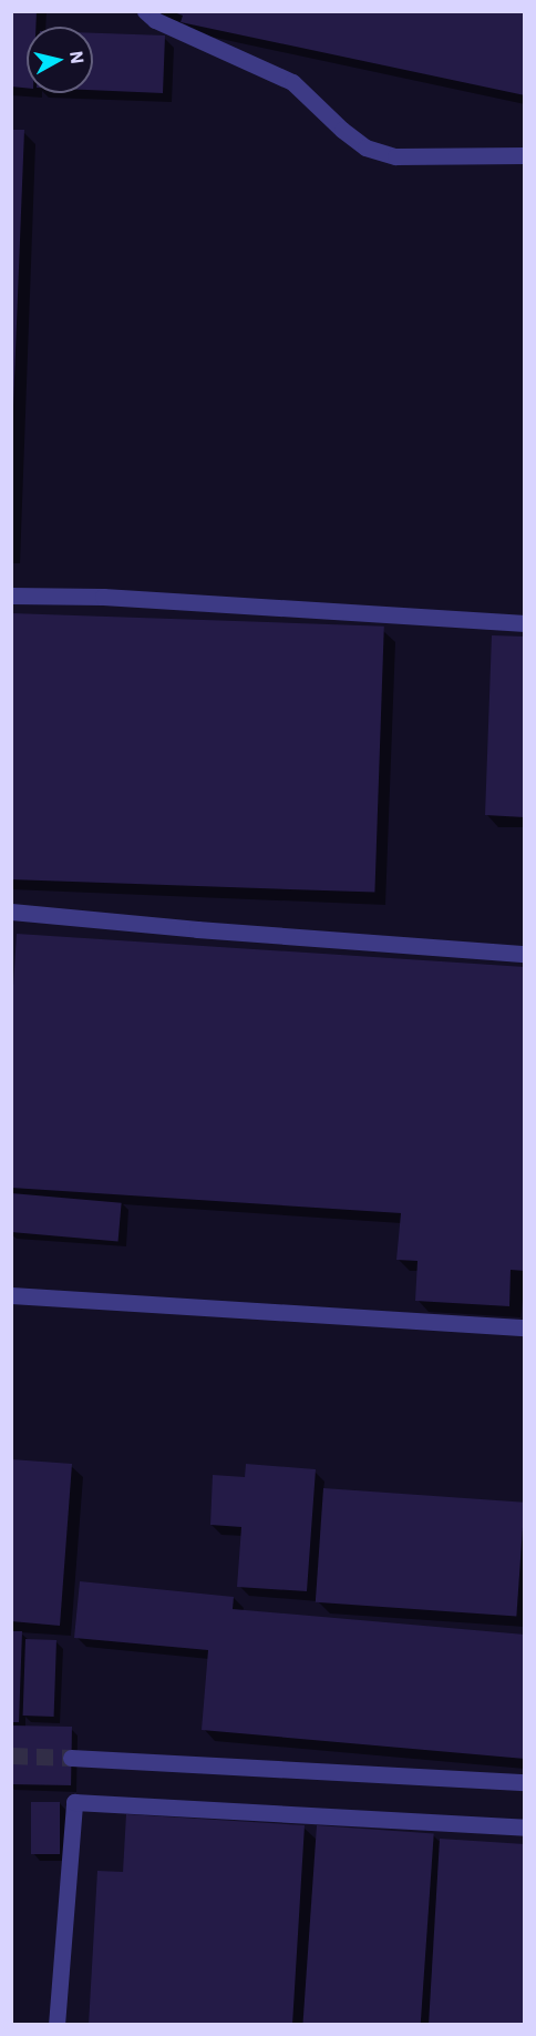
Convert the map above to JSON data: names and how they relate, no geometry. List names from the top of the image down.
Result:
{
  "north": "right"
}
